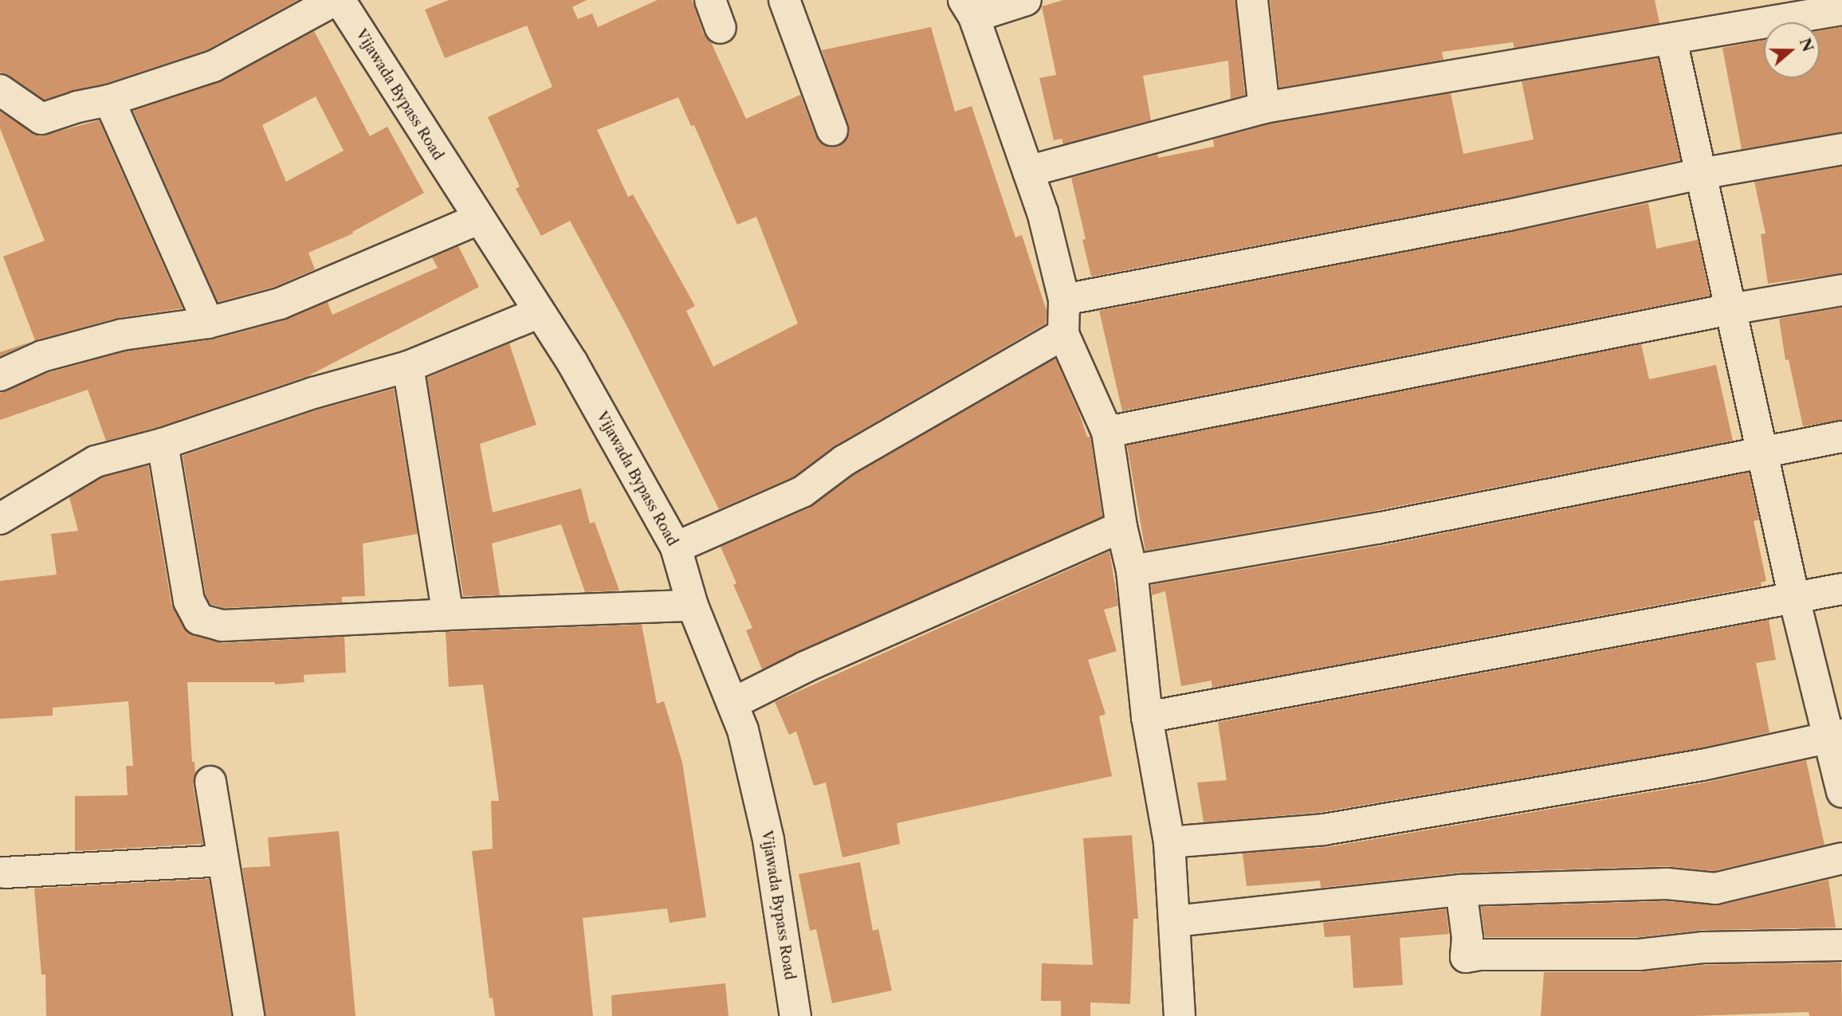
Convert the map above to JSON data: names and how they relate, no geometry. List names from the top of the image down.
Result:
{
  "streets": {
    "street": ["Vijawada Bypass Road"]
  },
  "north": "right"
}
